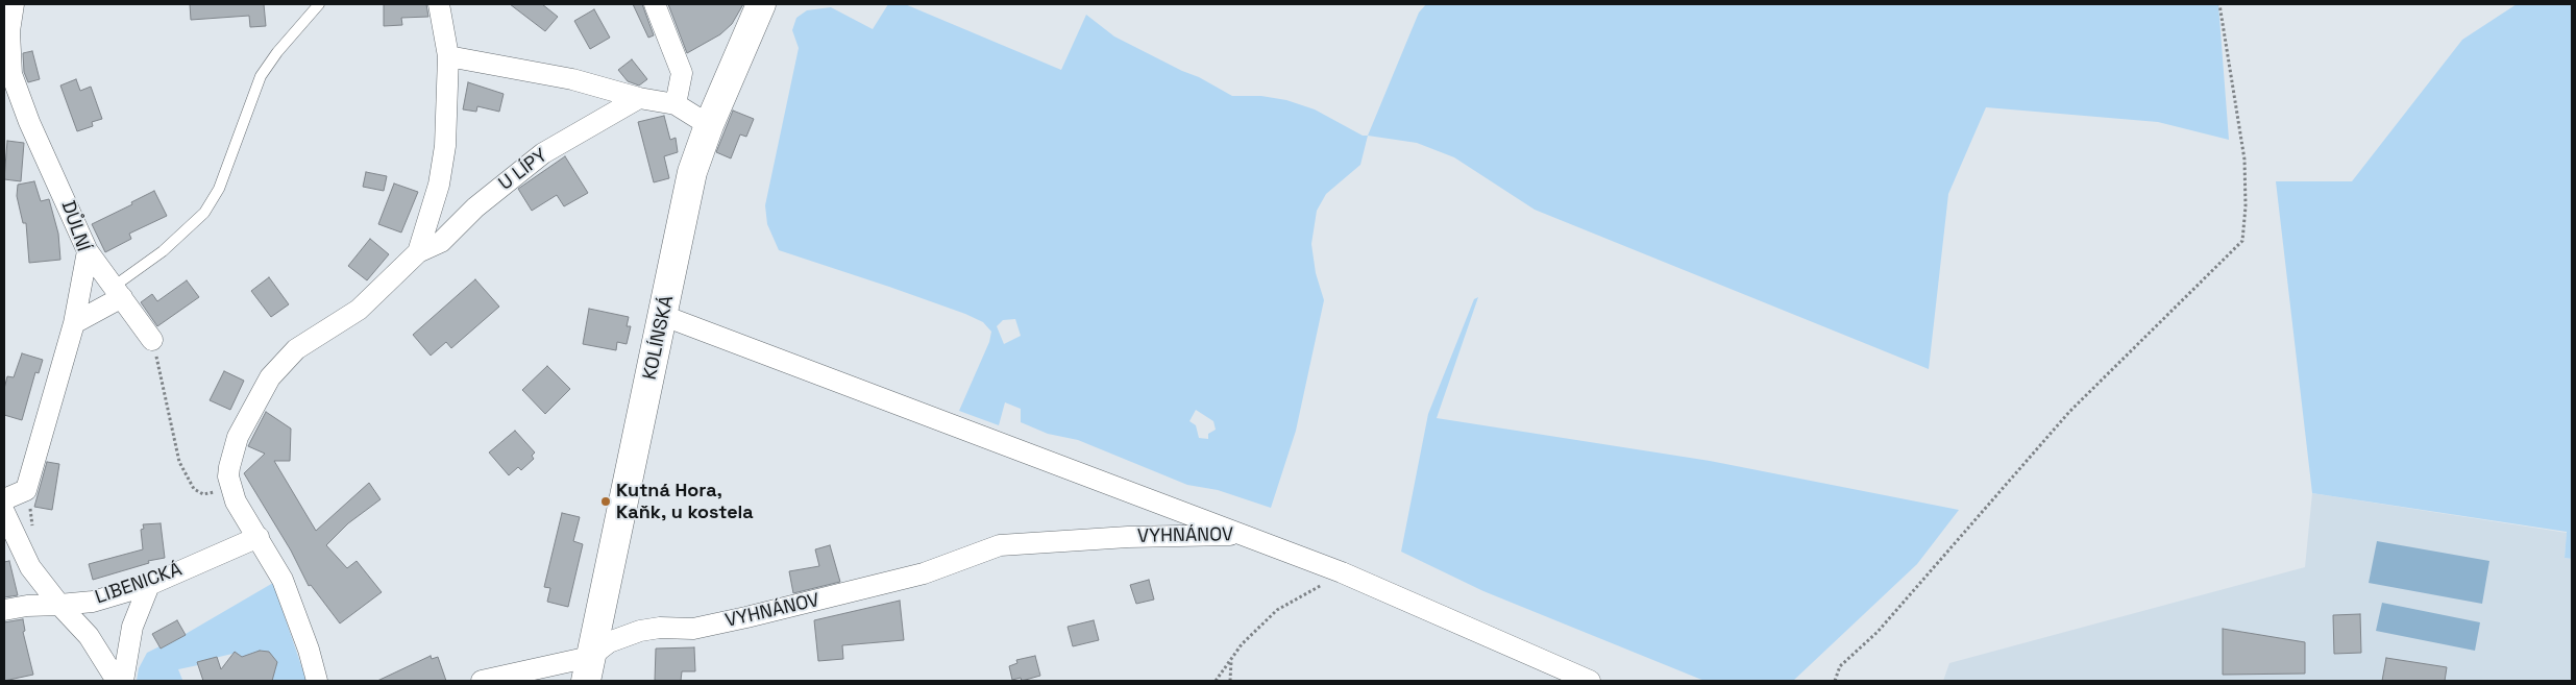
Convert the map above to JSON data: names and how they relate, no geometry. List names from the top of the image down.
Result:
{
  "streets": {
    "street": [
      "U LÍPY",
      "DŮLNÍ",
      "KOLÍNSKÁ",
      "VYHNÁNOV",
      "LIBENICKÁ"
    ]
  },
  "crossings": [
    ["KOLÍNSKÁ", "VYHNÁNOV"]
  ],
  "places": ["Kutná Hora, Kaňk, u kostela"]
}
